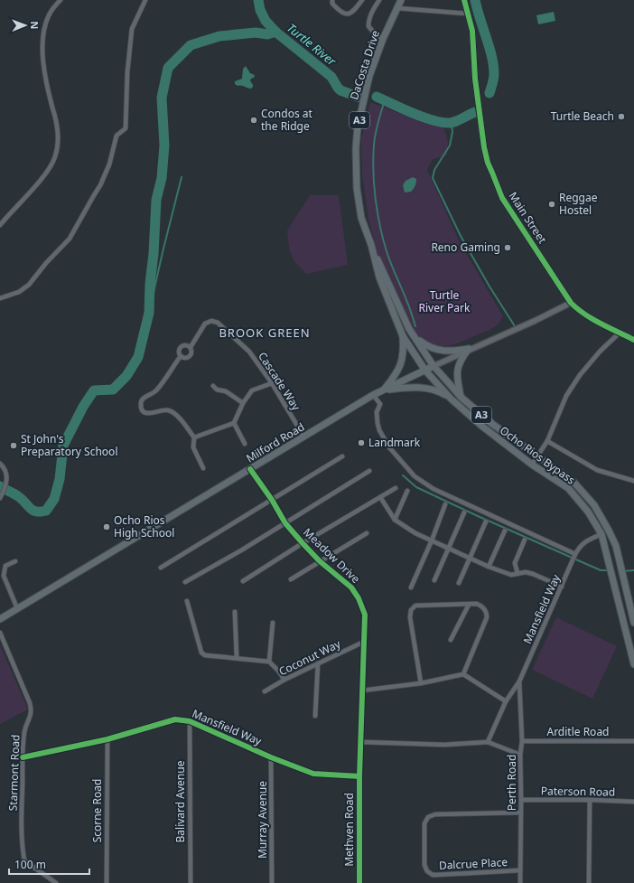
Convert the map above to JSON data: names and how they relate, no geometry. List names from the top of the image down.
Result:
{
  "streets": {
    "main road": [
      "DaCosta Drive",
      "A3",
      "Milford Road",
      "Ocho Rios Bypass"
    ],
    "street": [
      "Main Street",
      "Cascade Way",
      "Meadow Drive",
      "Mansfield Way",
      "Coconut Way",
      "Arditle Road",
      "Starmont Road",
      "Perth Road",
      "Paterson Road",
      "Balivard Avenue",
      "Scorne Road",
      "Murray Avenue",
      "Methven Road",
      "Dalcrue Place"
    ]
  },
  "crossings": [
    ["DaCosta Drive", "Ocho Rios Bypass"],
    ["Main Street", "Milford Road"],
    ["Cascade Way", "Milford Road"],
    ["Milford Road", "Ocho Rios Bypass"],
    ["Milford Road", "Meadow Drive"],
    ["Ocho Rios Bypass", "Mansfield Way"],
    ["Meadow Drive", "Coconut Way"],
    ["Meadow Drive", "Methven Road"],
    ["Mansfield Way", "Starmont Road"],
    ["Mansfield Way", "Perth Road"],
    ["Mansfield Way", "Balivard Avenue"],
    ["Mansfield Way", "Scorne Road"],
    ["Mansfield Way", "Murray Avenue"],
    ["Mansfield Way", "Methven Road"],
    ["Arditle Road", "Perth Road"],
    ["Perth Road", "Paterson Road"],
    ["Perth Road", "Dalcrue Place"]
  ],
  "districts": ["BROOK GREEN"],
  "water": ["Turtle River"],
  "parks": ["Turtle River Park"],
  "places": [
    "Turtle Beach",
    "Condos at the Ridge",
    "Reggae Hostel",
    "Reno Gaming",
    "Landmark",
    "St John's Preparatory School",
    "Ocho Rios High School"
  ],
  "scale_bar": "100 m",
  "north": "right"
}
